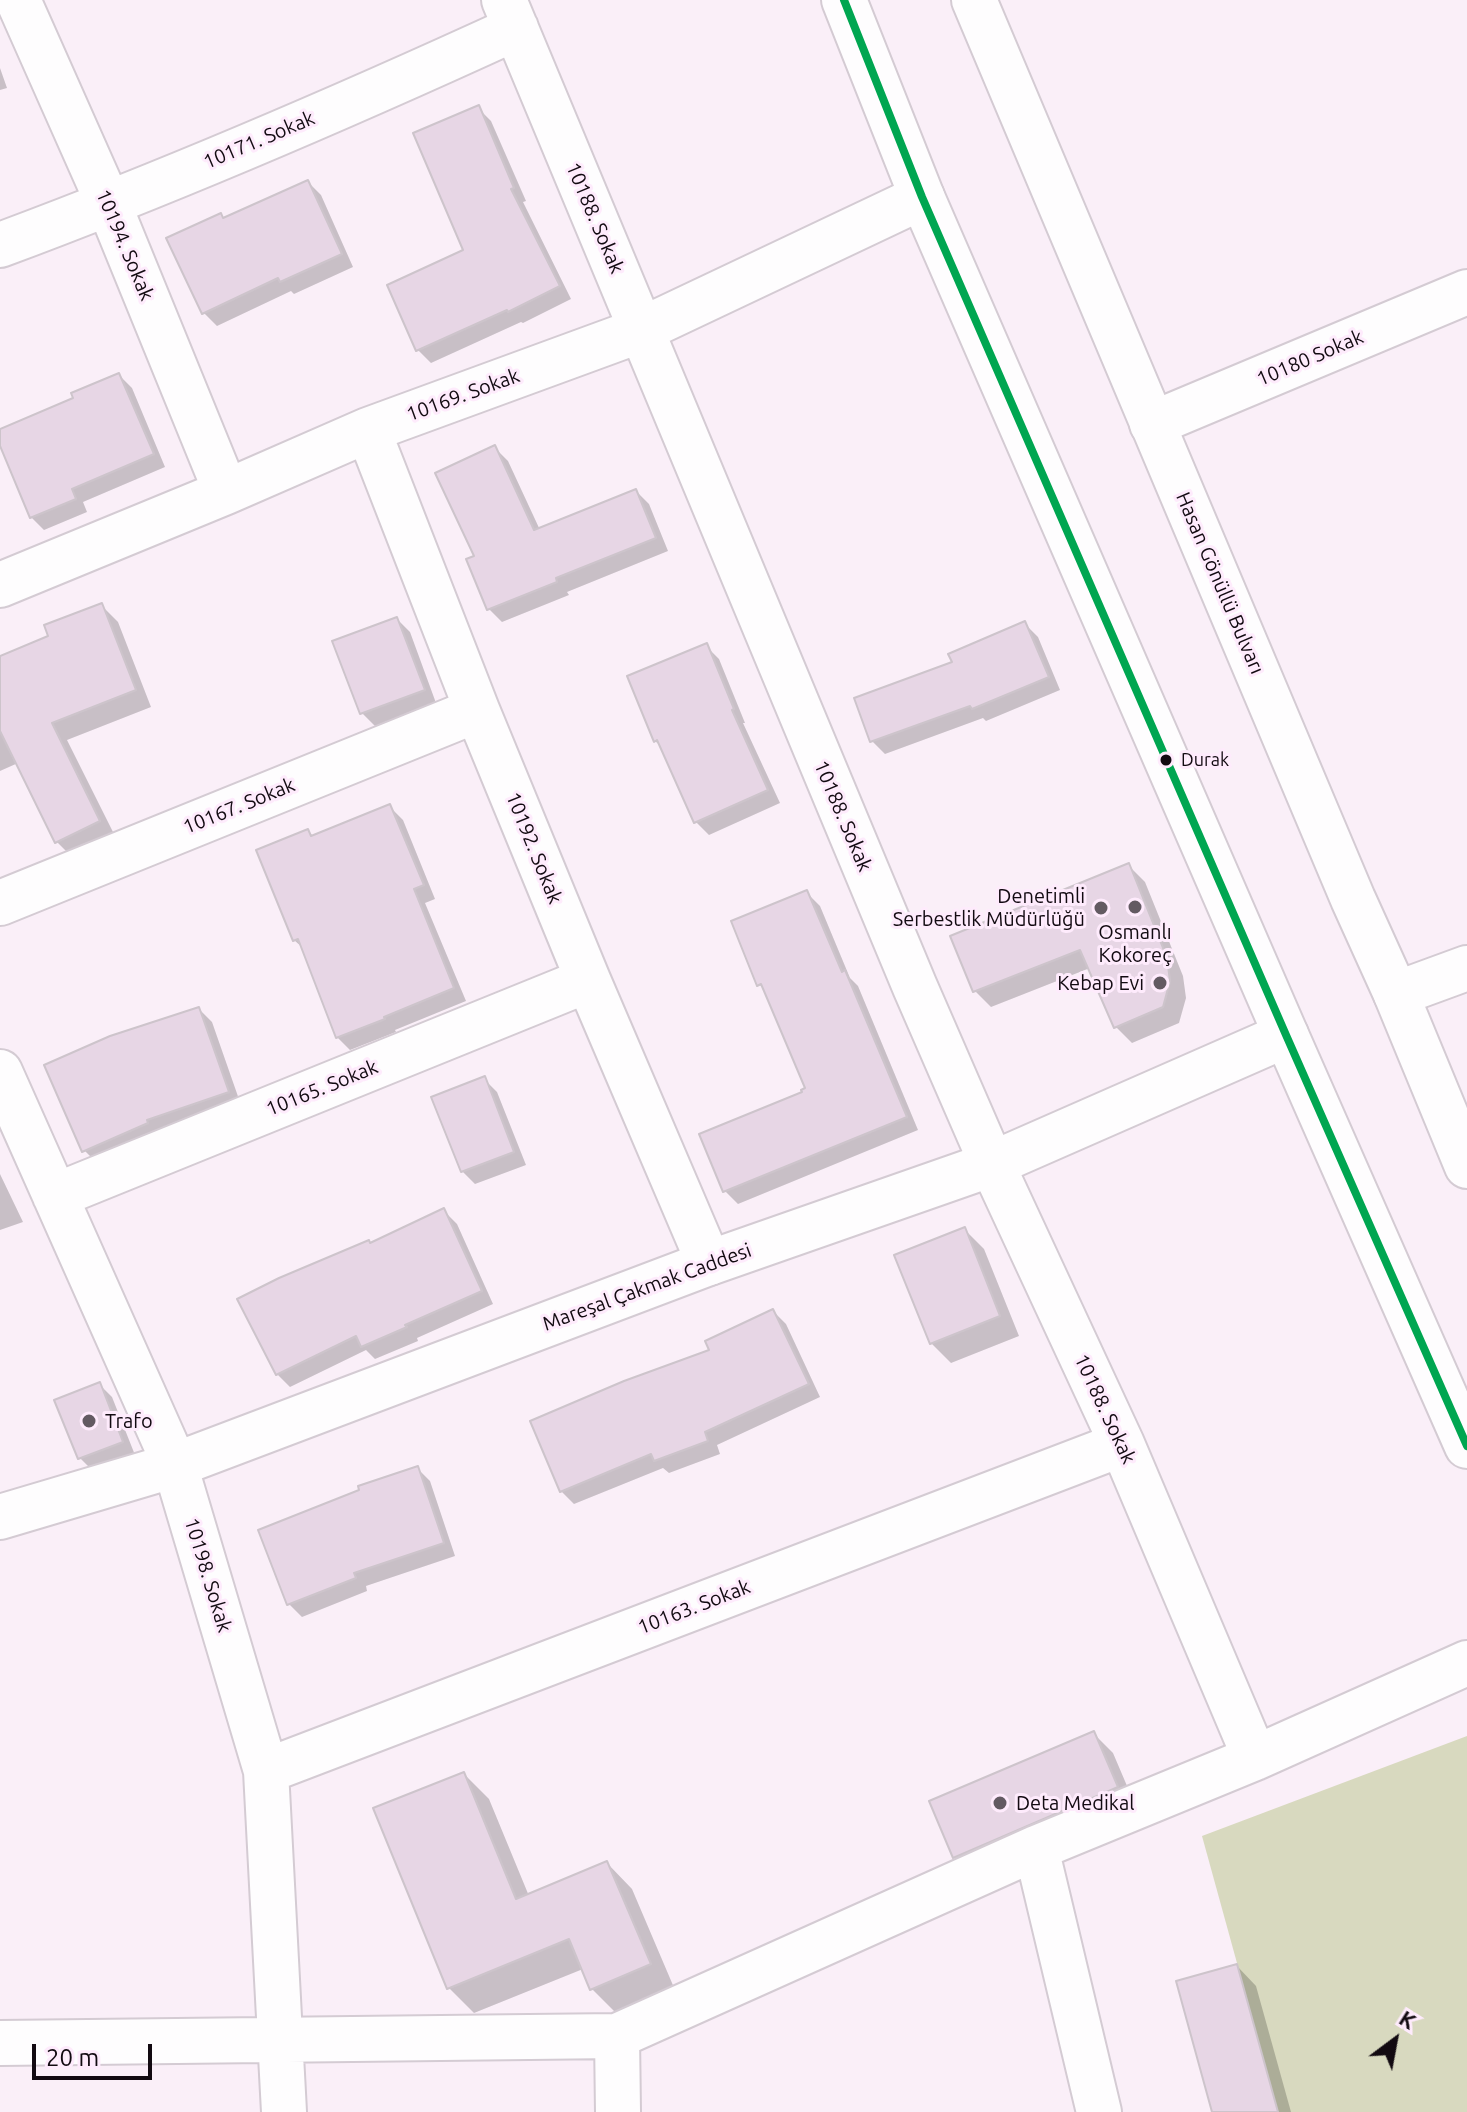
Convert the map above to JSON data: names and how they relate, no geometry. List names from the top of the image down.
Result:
{
  "streets": {
    "street": [
      "10171. Sokak",
      "10188. Sokak",
      "10194. Sokak",
      "10180 Sokak",
      "10169. Sokak",
      "Hasan Gönüllü Bulvarı",
      "10167. Sokak",
      "10192. Sokak",
      "10165. Sokak",
      "Mareşal Çakmak Caddesi",
      "10198. Sokak",
      "10163. Sokak"
    ]
  },
  "crossings": [
    ["10171. Sokak", "10188. Sokak"],
    ["10171. Sokak", "10194. Sokak"],
    ["10188. Sokak", "10169. Sokak"],
    ["10188. Sokak", "Mareşal Çakmak Caddesi"],
    ["10188. Sokak", "10163. Sokak"],
    ["10194. Sokak", "10169. Sokak"],
    ["10180 Sokak", "Hasan Gönüllü Bulvarı"],
    ["10169. Sokak", "10192. Sokak"],
    ["10167. Sokak", "10192. Sokak"],
    ["10192. Sokak", "10165. Sokak"],
    ["10192. Sokak", "Mareşal Çakmak Caddesi"],
    ["10165. Sokak", "10198. Sokak"],
    ["Mareşal Çakmak Caddesi", "10198. Sokak"],
    ["10198. Sokak", "10163. Sokak"]
  ],
  "places": [
    "Durak",
    "Osmanlı Kokoreç",
    "Denetimli Serbestlik Müdürlüğü",
    "Kebap Evi",
    "Trafo",
    "Deta Medikal"
  ],
  "scale_bar": "20 m",
  "north": "top right"
}
